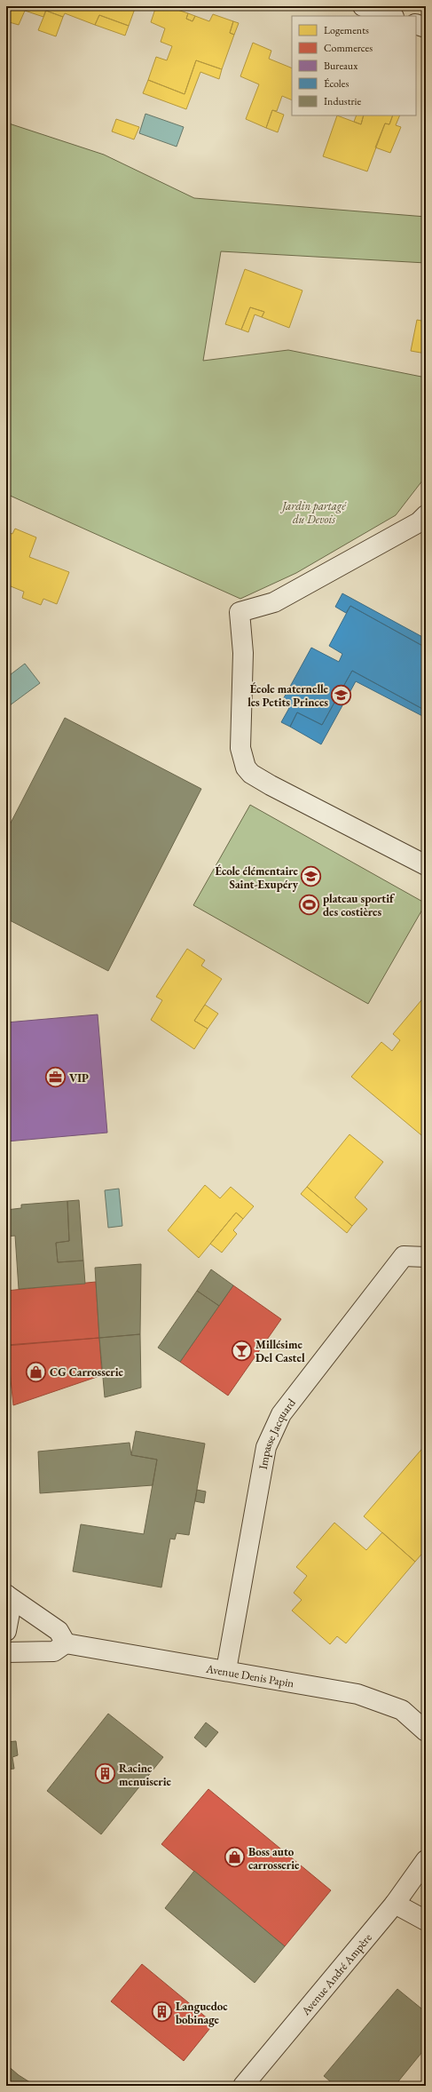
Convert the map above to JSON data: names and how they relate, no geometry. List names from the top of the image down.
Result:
{
  "streets": {
    "street": ["Impasse Jacquard", "Avenue Denis Papin", "Avenue André Ampère"]
  },
  "crossings": [
    ["Impasse Jacquard", "Avenue Denis Papin"]
  ],
  "parks": ["Jardin partagé du Devois"],
  "places": {
    "school or university": ["École maternelle les Petits Princes", "École élémentaire Saint-Exupéry"],
    "sports": ["plateau sportif des costières"],
    "office": ["VIP"],
    "bar": ["Millésime Del Castel"],
    "shop": ["CG Carrosserie", "Boss auto carrosserie"],
    "building": ["Racine menuiserie", "Languedoc bobinage"]
  },
  "legend": [
    "Logements",
    "Commerces",
    "Bureaux",
    "Écoles",
    "Industrie"
  ]
}
